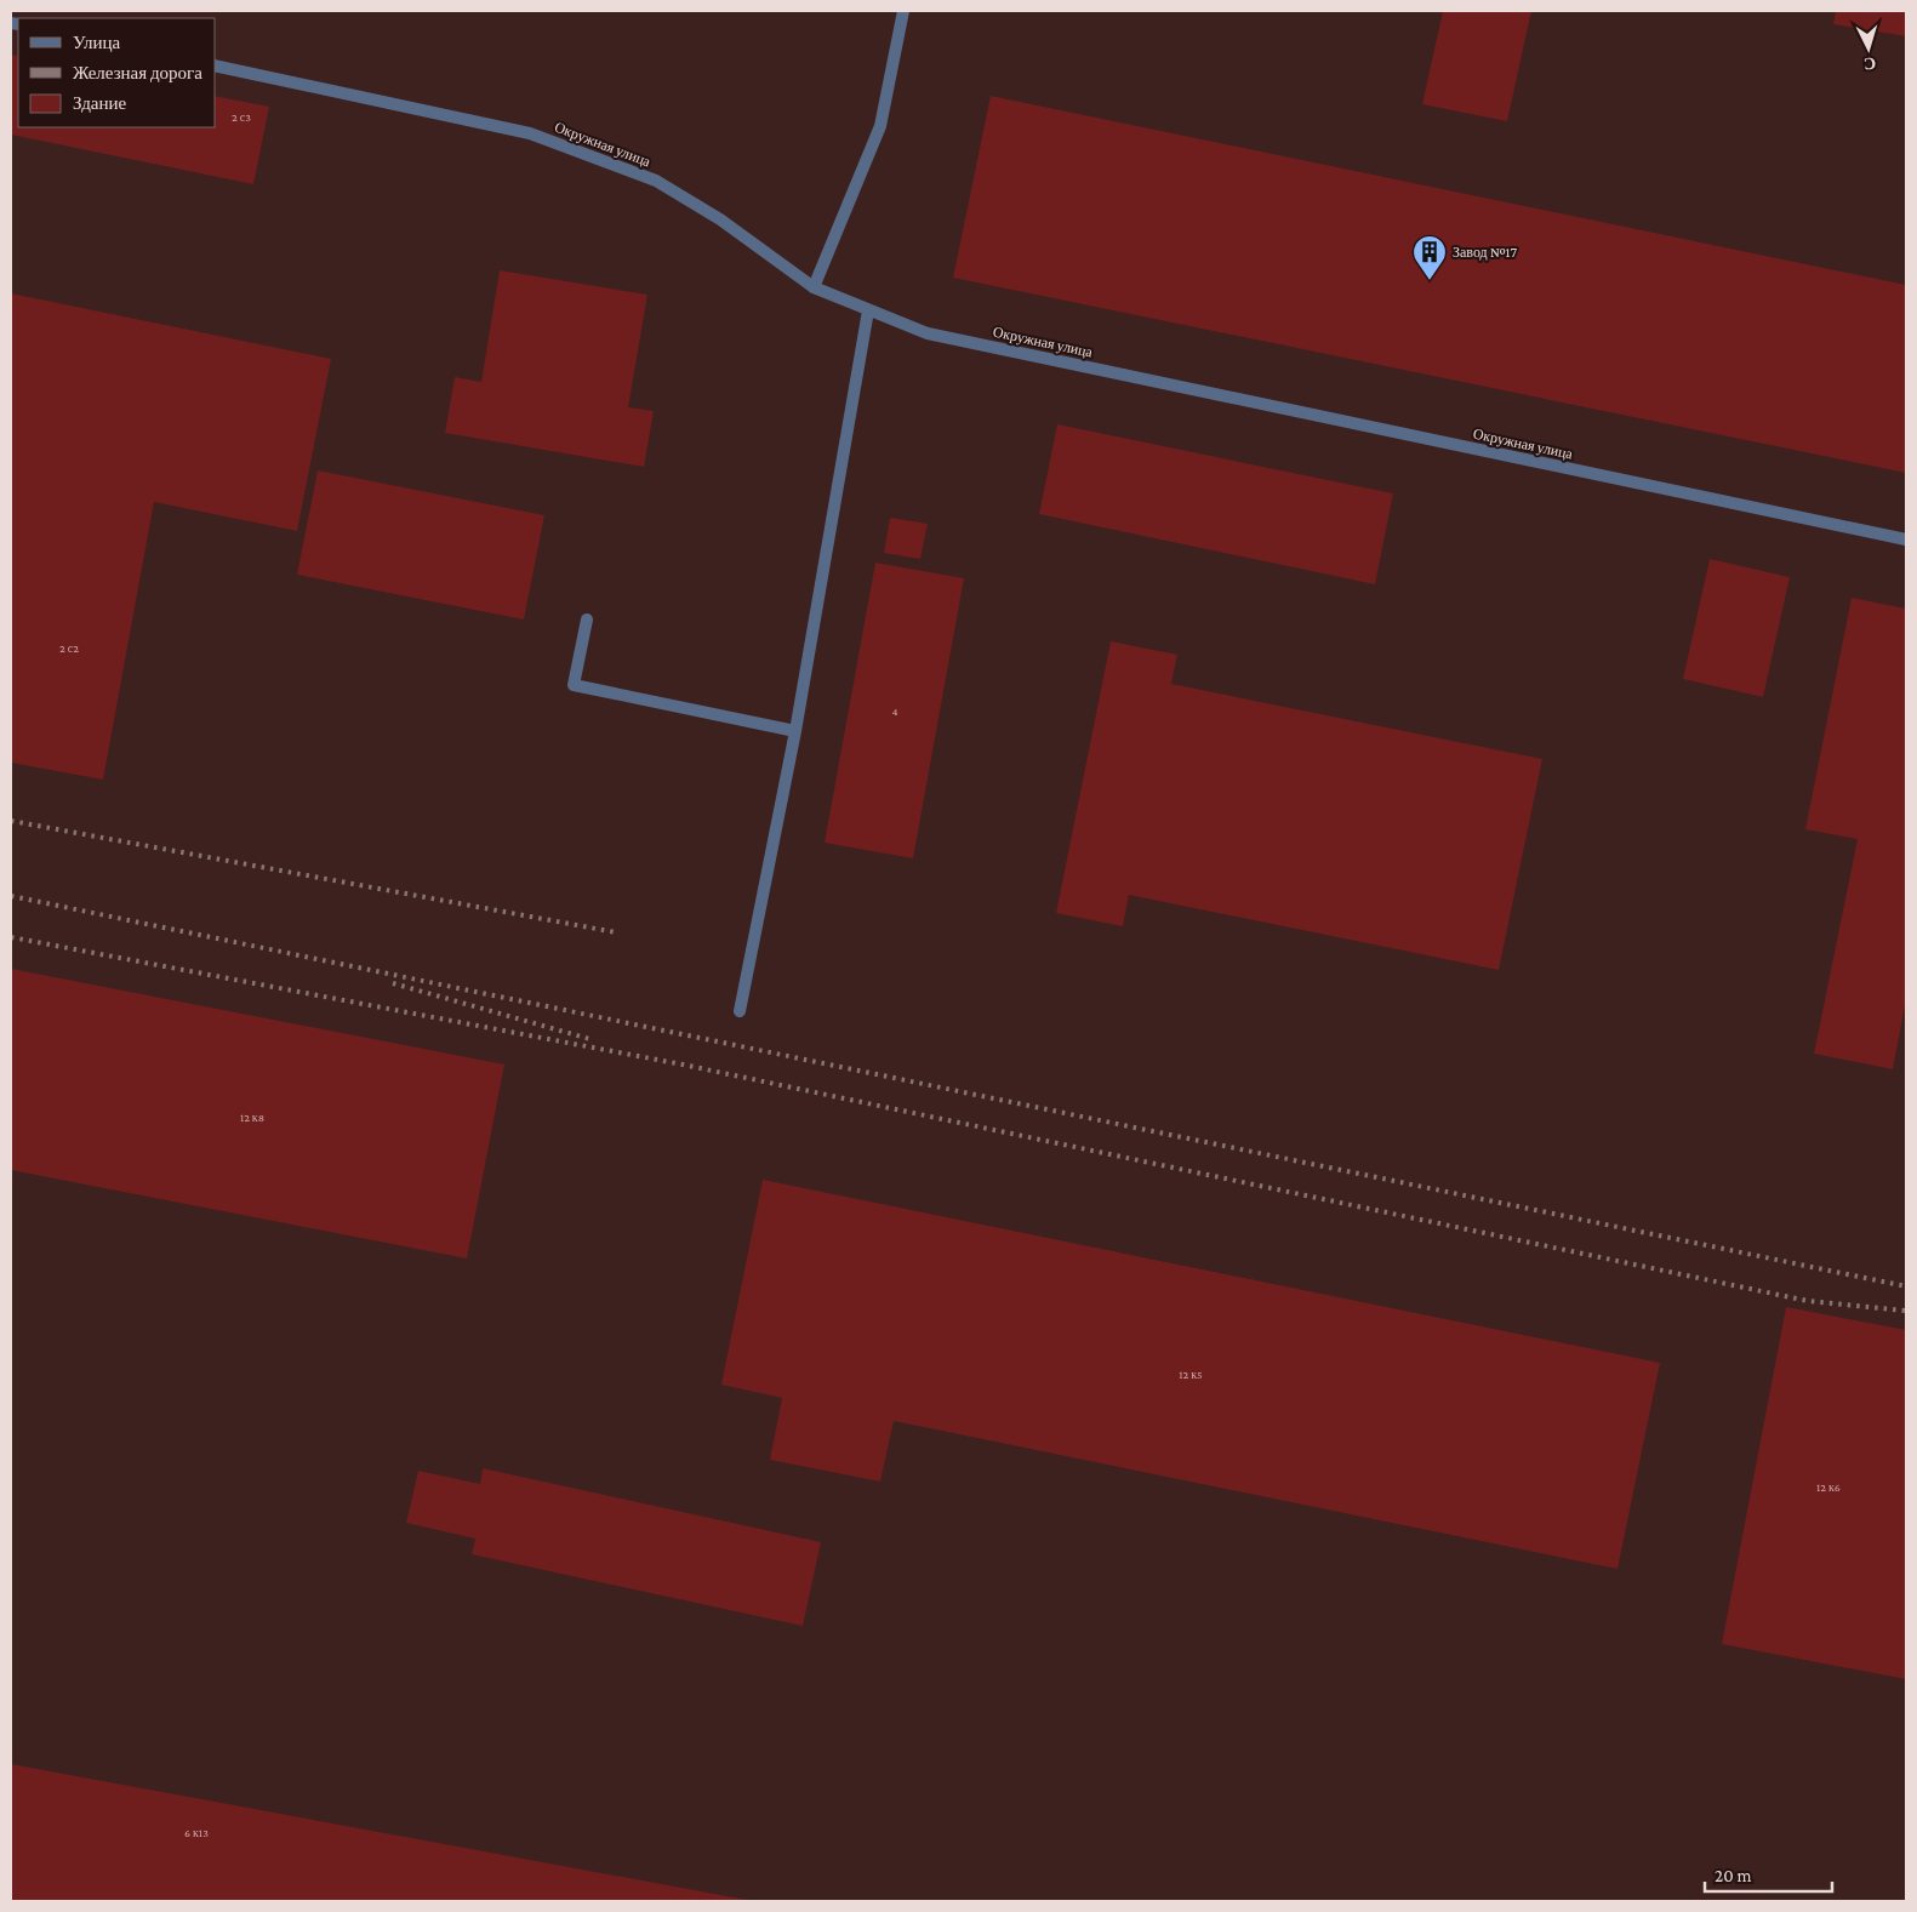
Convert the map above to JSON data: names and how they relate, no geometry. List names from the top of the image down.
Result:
{
  "streets": {
    "street": ["Окружная улица"]
  },
  "places": {
    "building": ["Завод №17"]
  },
  "house_numbers": [
    "2 с3",
    "2 с2",
    "4",
    "12 к8",
    "12 к5",
    "12 к6",
    "6 к13"
  ],
  "legend": ["Улица", "Железная дорога", "Здание"],
  "scale_bar": "20 m",
  "north": "bottom"
}
